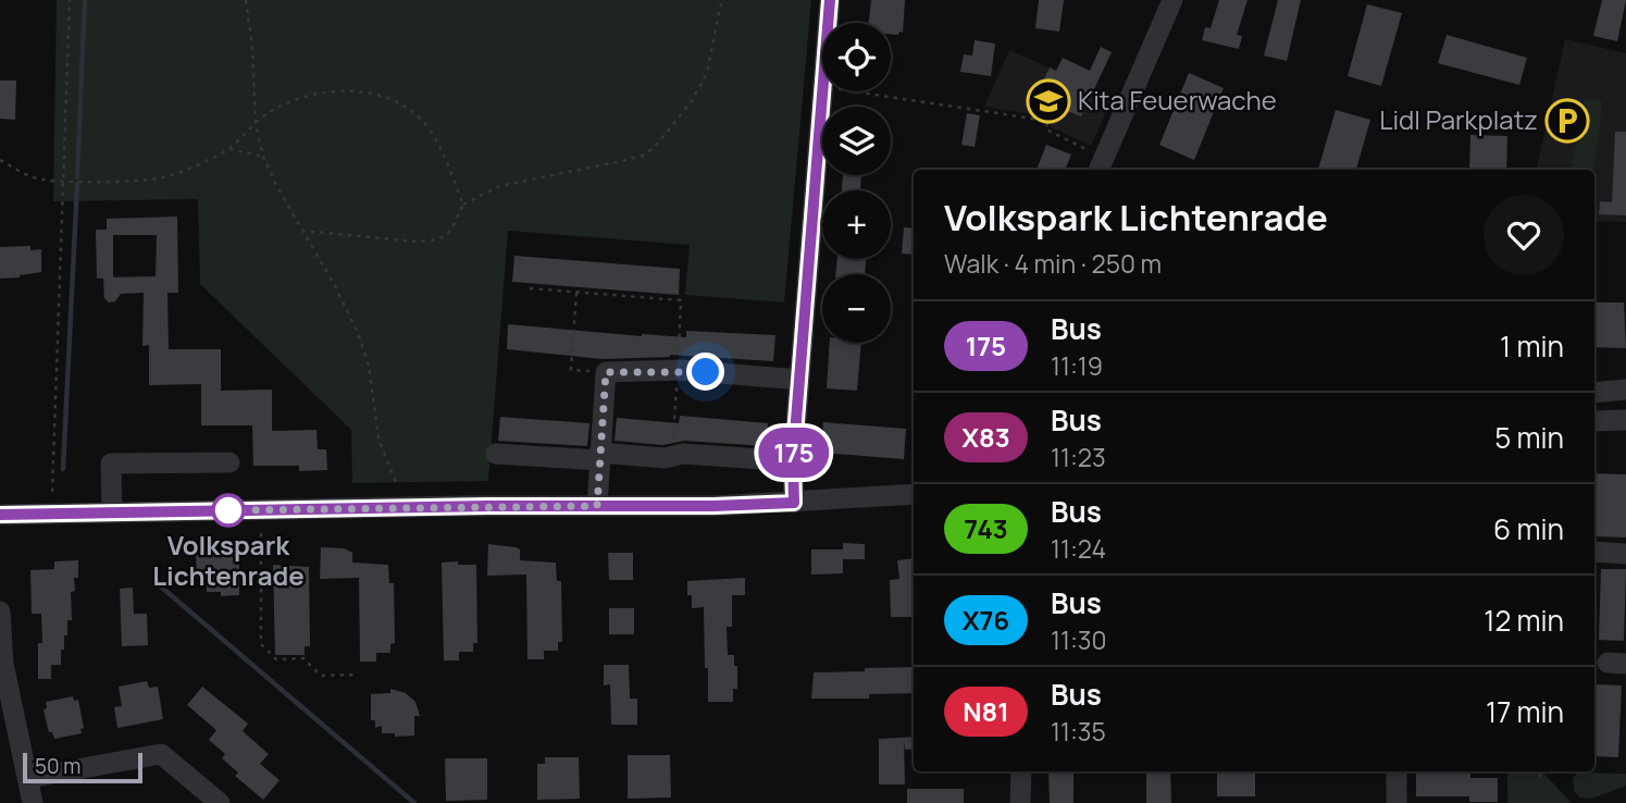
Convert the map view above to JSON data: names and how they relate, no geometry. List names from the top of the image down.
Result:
{
  "places": {
    "school or university": ["Kita Feuerwache"],
    "parking": ["Lidl Parkplatz"],
    "other": ["Volkspark Lichtenrade"]
  },
  "lines": ["bus line 175"],
  "scale_bar": "50 m",
  "page": {
    "on_map": "175",
    "map_buttons": ["+", "−"],
    "heading": ["Volkspark Lichtenrade", "Walk · 4 min · 250 m"],
    "list": [
      {
        "mark": "175",
        "name": "Bus",
        "note": "11:19",
        "value": "1 min"
      },
      {
        "mark": "X83",
        "name": "Bus",
        "note": "11:23",
        "value": "5 min"
      },
      {
        "mark": "743",
        "name": "Bus",
        "note": "11:24",
        "value": "6 min"
      },
      {
        "mark": "X76",
        "name": "Bus",
        "note": "11:30",
        "value": "12 min"
      },
      {
        "mark": "N81",
        "name": "Bus",
        "note": "11:35",
        "value": "17 min"
      }
    ],
    "scale": "50 m"
  }
}
